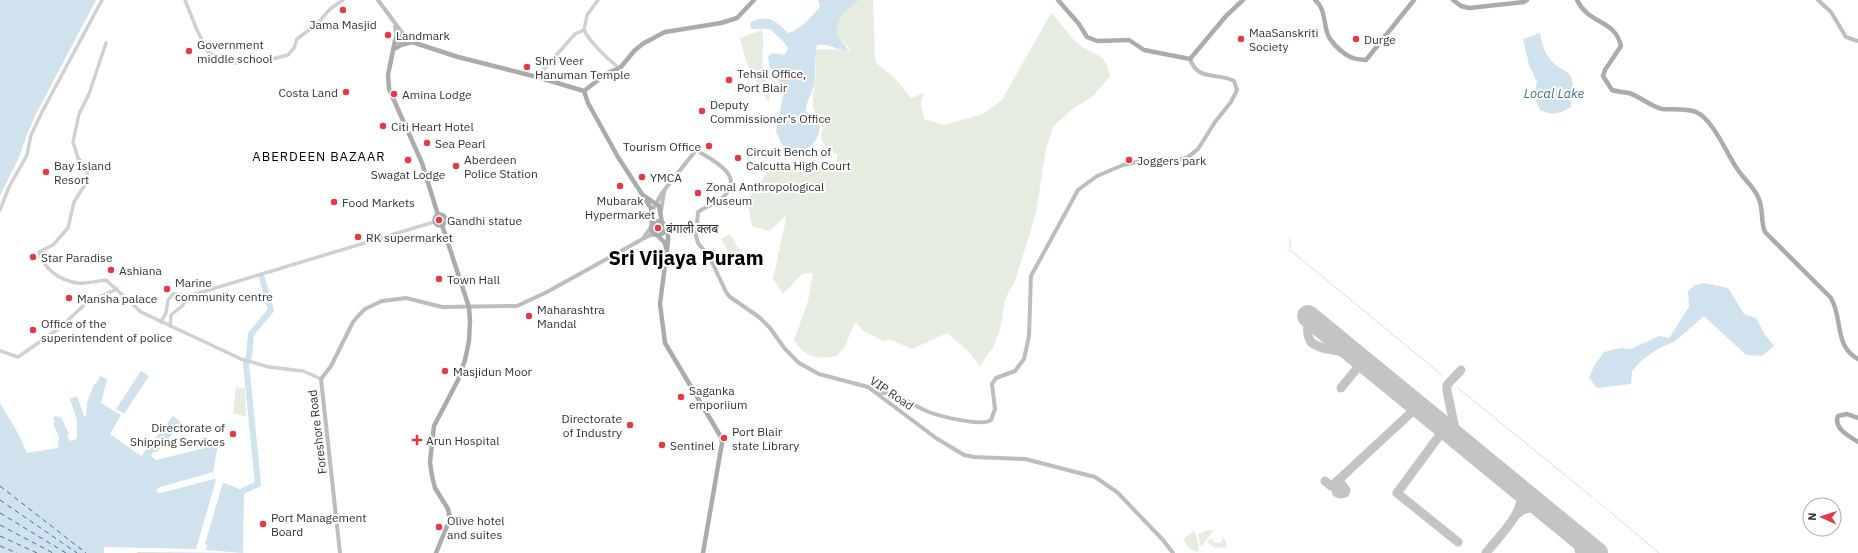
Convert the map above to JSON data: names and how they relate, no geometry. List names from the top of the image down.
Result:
{
  "streets": {
    "main road": ["VIP Road", "Foreshore Road"]
  },
  "districts": ["ABERDEEN BAZAAR", "Sri Vijaya Puram"],
  "water": ["Local Lake"],
  "places": {
    "other": [
      "Jama Masjid",
      "Landmark",
      "MaaSanskriti Society",
      "Durge",
      "Government middle school",
      "Shri Veer Hanuman Temple",
      "Tehsil Office, Port Blair",
      "Costa Land",
      "Amina Lodge",
      "Deputy Commissioner's Office",
      "Citi Heart Hotel",
      "Sea Pearl",
      "Tourism Office",
      "Circuit Bench of Calcutta High Court",
      "Swagat Lodge",
      "Joggers park",
      "Aberdeen Police Station",
      "Bay Island Resort",
      "YMCA",
      "Mubarak Hypermarket",
      "Zonal Anthropological Museum",
      "Food Markets",
      "Gandhi statue",
      "बंगाली क्लब",
      "RK supermarket",
      "Star Paradise",
      "Ashiana",
      "Town Hall",
      "Marine community centre",
      "Mansha palace",
      "Maharashtra Mandal",
      "Office of the superintendent of police",
      "Masjidun Moor",
      "Saganka emporiium",
      "Directorate of Industry",
      "Directorate of Shipping Services",
      "Port Blair state Library",
      "Sentinel",
      "Port Management Board",
      "Olive hotel and suites"
    ],
    "health": ["Arun Hospital"]
  },
  "north": "left"
}
